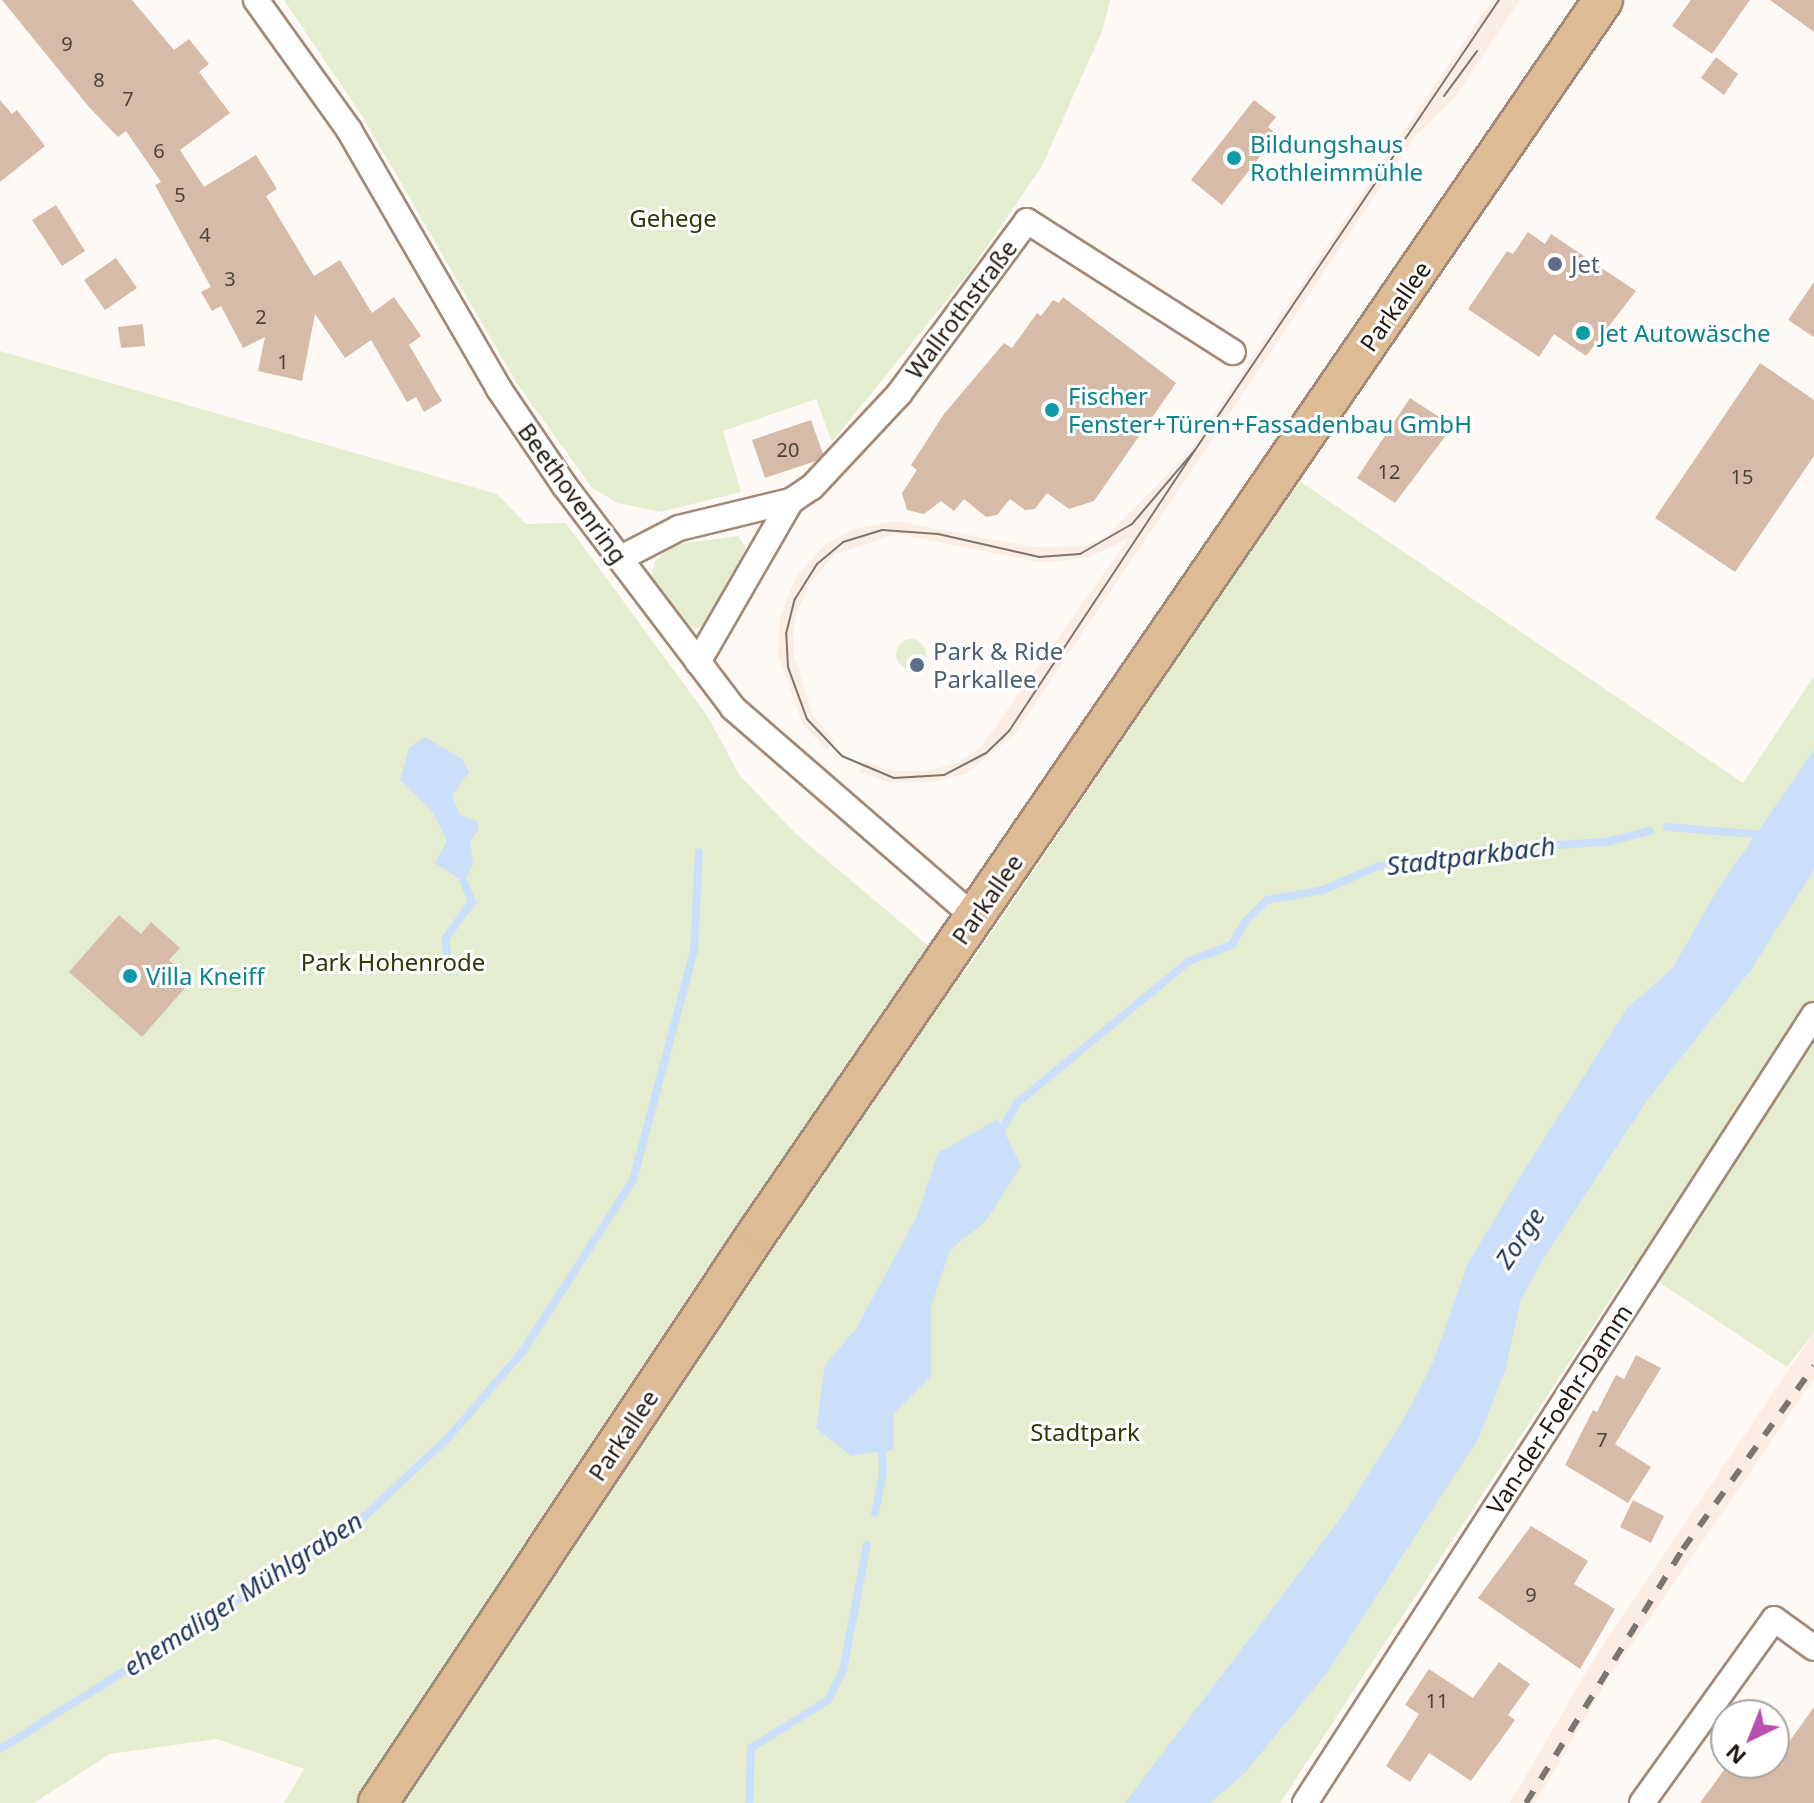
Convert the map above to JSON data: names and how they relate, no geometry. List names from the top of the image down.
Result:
{
  "streets": {
    "main road": ["Parkallee"],
    "street": ["Wallrothstraße", "Beethovenring", "Van-der-Foehr-Damm"]
  },
  "crossings": [
    ["Parkallee", "Beethovenring"],
    ["Wallrothstraße", "Beethovenring"]
  ],
  "water": ["Stadtparkbach", "Zorge", "ehemaliger Mühlgraben"],
  "parks": ["Gehege", "Park Hohenrode", "Stadtpark"],
  "places": [
    "Bildungshaus Rothleimmühle",
    "Jet",
    "Jet Autowäsche",
    "Fischer Fenster+Türen+Fassadenbau GmbH",
    "Park & Ride Parkallee",
    "Villa Kneiff"
  ],
  "house_numbers": [
    "9",
    "8",
    "7",
    "6",
    "5",
    "4",
    "3",
    "2",
    "1",
    "20",
    "12",
    "15",
    "7",
    "9",
    "11"
  ],
  "north": "bottom left"
}
